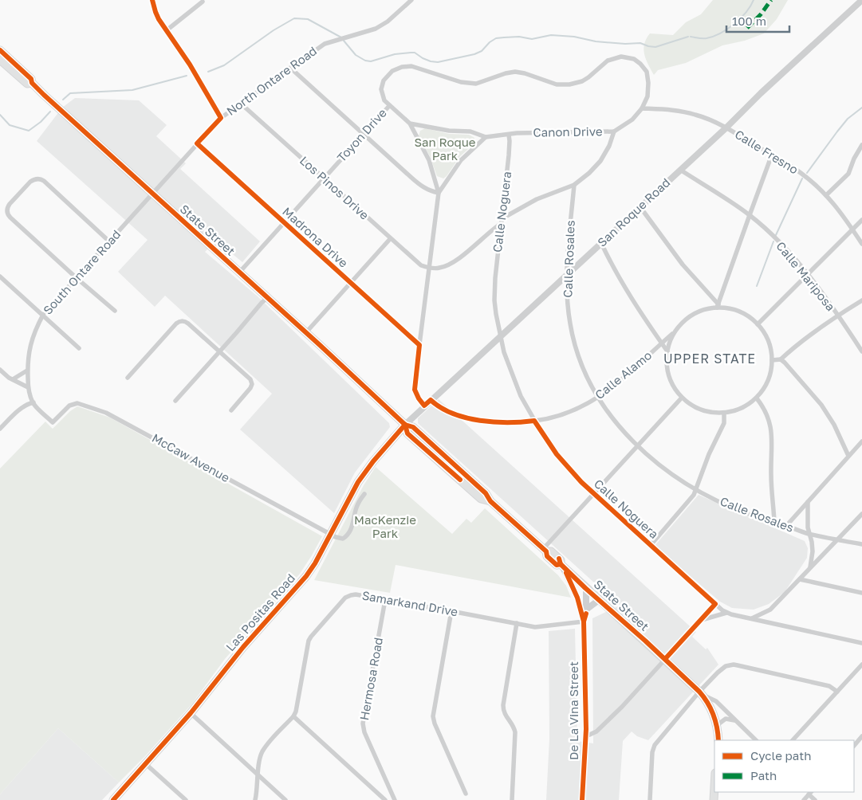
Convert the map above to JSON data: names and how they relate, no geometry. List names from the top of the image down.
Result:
{
  "streets": {
    "main road": ["State Street", "Las Positas Road"],
    "street": [
      "North Ontare Road",
      "Canon Drive",
      "Toyon Drive",
      "Calle Fresno",
      "Los Pinos Drive",
      "Calle Noguera",
      "San Roque Road",
      "Madrona Drive",
      "Calle Rosales",
      "South Ontare Road",
      "Calle Mariposa",
      "Calle Alamo",
      "McCaw Avenue",
      "Samarkand Drive",
      "Hermosa Road",
      "De La Vina Street"
    ]
  },
  "crossings": [
    ["North Ontare Road", "Los Pinos Drive"],
    ["North Ontare Road", "State Street"],
    ["North Ontare Road", "Madrona Drive"],
    ["North Ontare Road", "South Ontare Road"],
    ["Canon Drive", "Toyon Drive"],
    ["Canon Drive", "Calle Fresno"],
    ["Canon Drive", "Los Pinos Drive"],
    ["Canon Drive", "Calle Noguera"],
    ["Canon Drive", "San Roque Road"],
    ["Canon Drive", "Madrona Drive"],
    ["Toyon Drive", "Los Pinos Drive"],
    ["Toyon Drive", "State Street"],
    ["Toyon Drive", "Madrona Drive"],
    ["Calle Fresno", "San Roque Road"],
    ["Calle Noguera", "San Roque Road"],
    ["Calle Noguera", "Calle Alamo"],
    ["San Roque Road", "State Street"],
    ["San Roque Road", "Calle Rosales"],
    ["San Roque Road", "Calle Mariposa"],
    ["San Roque Road", "Calle Alamo"],
    ["San Roque Road", "Las Positas Road"],
    ["State Street", "South Ontare Road"],
    ["State Street", "Las Positas Road"],
    ["State Street", "De La Vina Street"],
    ["Calle Rosales", "Calle Alamo"],
    ["South Ontare Road", "McCaw Avenue"],
    ["McCaw Avenue", "Las Positas Road"],
    ["Samarkand Drive", "Hermosa Road"],
    ["Samarkand Drive", "De La Vina Street"]
  ],
  "districts": ["UPPER STATE"],
  "parks": ["San Roque Park", "MacKenzie Park"],
  "legend": ["Cycle path", "Path"],
  "scale_bar": "100 m"
}
